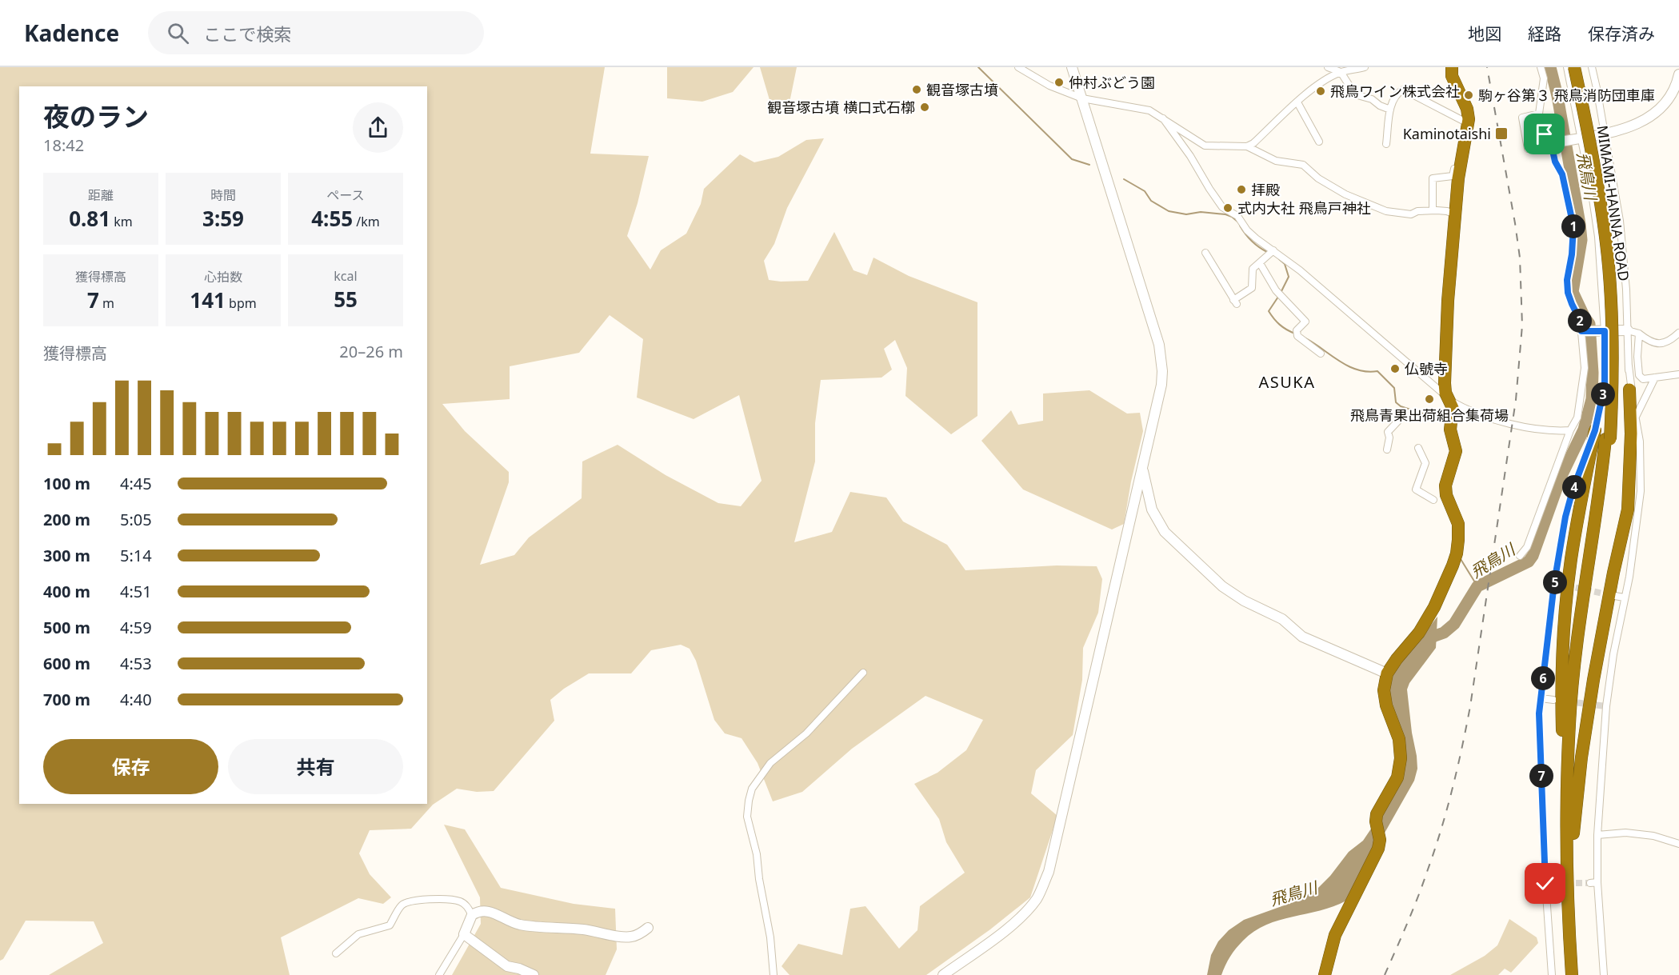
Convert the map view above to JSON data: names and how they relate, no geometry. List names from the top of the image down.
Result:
{
  "streets": {
    "highway": ["MIMAMI-HANNA ROAD"]
  },
  "districts": ["ASUKA"],
  "water": ["飛鳥川"],
  "places": {
    "other": [
      "仲村ぶどう園",
      "観音塚古墳",
      "飛鳥ワイン株式会社",
      "駒ヶ谷第３ 飛鳥消防団車庫",
      "観音塚古墳 横口式石槨",
      "拝殿",
      "式内大社 飛鳥戸神社",
      "仏號寺",
      "飛鳥青果出荷組合集荷場"
    ],
    "transit": ["Kaminotaishi"]
  },
  "page": {
    "header": "Kadence",
    "search": "ここで検索",
    "nav": ["地図", "経路", "保存済み"],
    "heading": ["夜のラン", "18:42"],
    "stats": [
      ["距離", "0.81 km"],
      ["時間", "3:59"],
      ["ペース", "4:55 /km"],
      ["獲得標高", "7 m"],
      ["心拍数", "141 bpm"],
      ["kcal", "55"]
    ],
    "pins": [
      "1",
      "2",
      "3",
      "4",
      "5",
      "6",
      "7"
    ],
    "chart": ["獲得標高", "20–26 m"],
    "list": [
      {
        "name": "100 m",
        "note": "4:45"
      },
      {
        "name": "200 m",
        "note": "5:05"
      },
      {
        "name": "300 m",
        "note": "5:14"
      },
      {
        "name": "400 m",
        "note": "4:51"
      },
      {
        "name": "500 m",
        "note": "4:59"
      },
      {
        "name": "600 m",
        "note": "4:53"
      },
      {
        "name": "700 m",
        "note": "4:40"
      }
    ],
    "buttons": ["保存", "共有"]
  }
}
